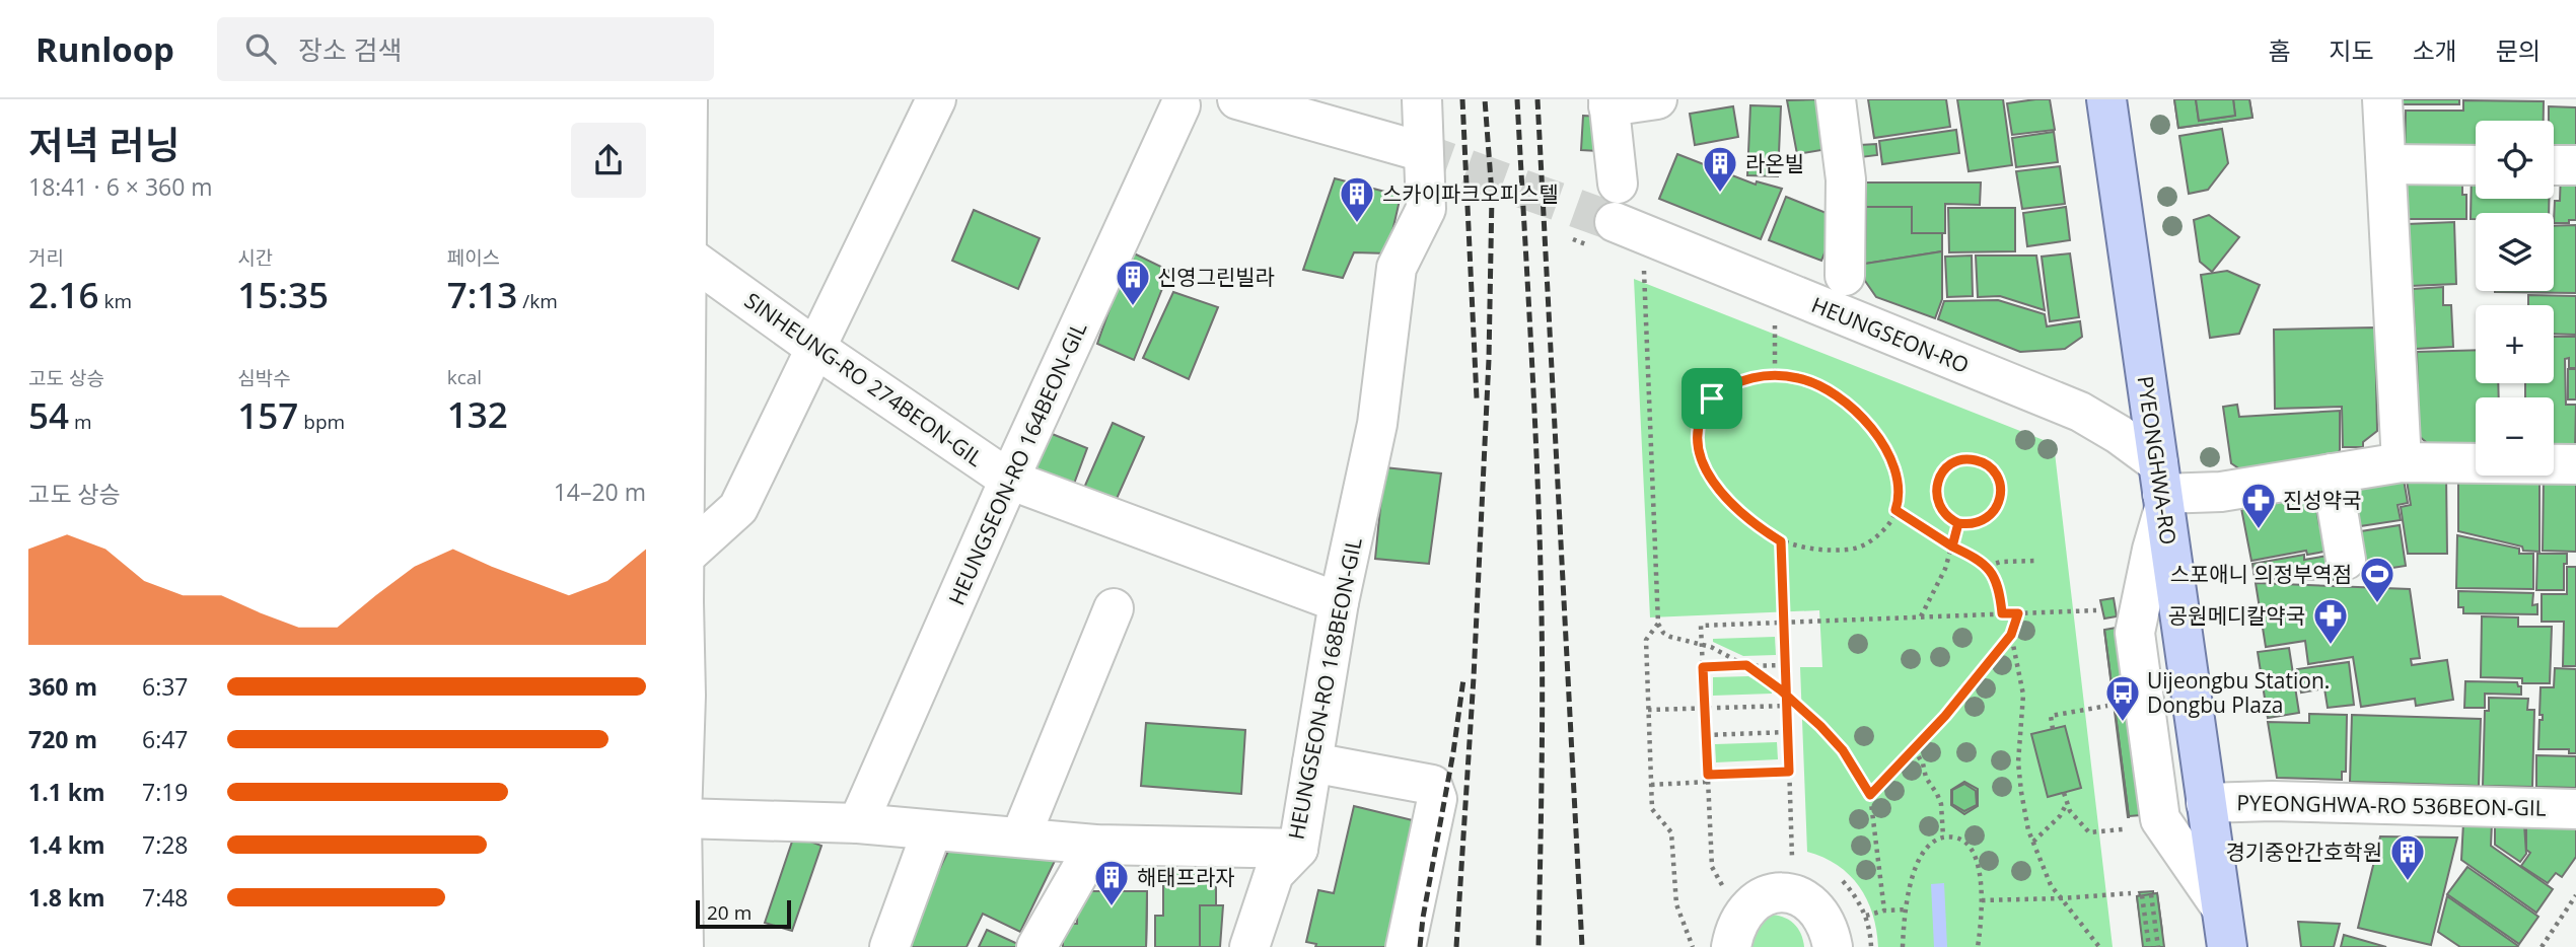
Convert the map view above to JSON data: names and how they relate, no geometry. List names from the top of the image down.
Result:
{
  "streets": {
    "main road": ["PYEONGHWA-RO"],
    "street": [
      "HEUNGSEON-RO",
      "SINHEUNG-RO 274BEON-GIL",
      "HEUNGSEON-RO 164BEON-GIL",
      "HEUNGSEON-RO 168BEON-GIL",
      "PYEONGHWA-RO 536BEON-GIL"
    ]
  },
  "crossings": [
    ["HEUNGSEON-RO", "PYEONGHWA-RO"],
    ["SINHEUNG-RO 274BEON-GIL", "HEUNGSEON-RO 164BEON-GIL"],
    ["SINHEUNG-RO 274BEON-GIL", "HEUNGSEON-RO 168BEON-GIL"],
    ["PYEONGHWA-RO", "PYEONGHWA-RO 536BEON-GIL"],
    ["HEUNGSEON-RO 164BEON-GIL", "HEUNGSEON-RO 168BEON-GIL"]
  ],
  "places": {
    "building": [
      "라온빌",
      "스카이파크오피스텔",
      "신영그린빌라",
      "경기중안간호학원",
      "해태프라자"
    ],
    "pharmacy": ["진성약국", "공원메디칼약국"],
    "sports": ["스포애니 의정부역점"],
    "bus stop": ["Uijeongbu Station. Dongbu Plaza"]
  },
  "scale_bar": "20 m",
  "page": {
    "header": "Runloop",
    "search": "장소 검색",
    "nav": [
      "홈",
      "지도",
      "소개",
      "문의"
    ],
    "heading": ["저녁 러닝", "18:41 · 6 × 360 m"],
    "map_buttons": ["+", "−"],
    "stats": [
      ["거리", "2.16 km"],
      ["시간", "15:35"],
      ["페이스", "7:13 /km"],
      ["고도 상승", "54 m"],
      ["심박수", "157 bpm"],
      ["kcal", "132"]
    ],
    "chart": ["고도 상승", "14–20 m"],
    "list": [
      {
        "name": "360 m",
        "note": "6:37"
      },
      {
        "name": "720 m",
        "note": "6:47"
      },
      {
        "name": "1.1 km",
        "note": "7:19"
      },
      {
        "name": "1.4 km",
        "note": "7:28"
      },
      {
        "name": "1.8 km",
        "note": "7:48"
      }
    ],
    "scale": "20 m"
  }
}
